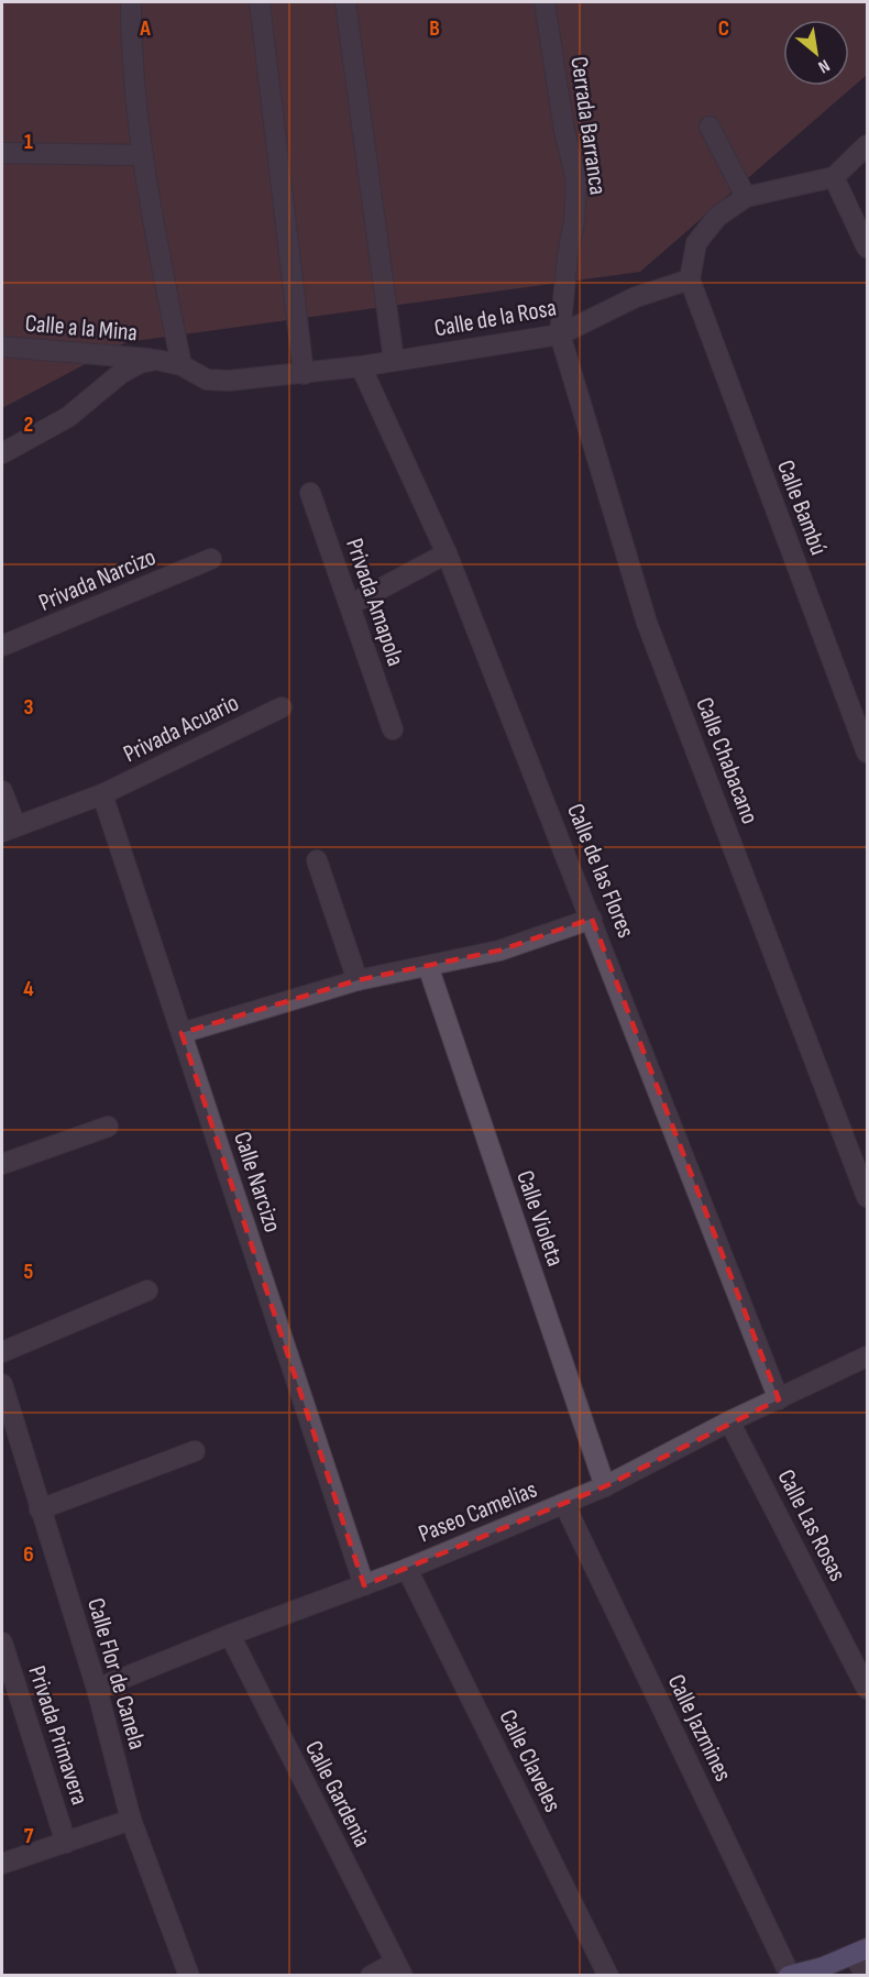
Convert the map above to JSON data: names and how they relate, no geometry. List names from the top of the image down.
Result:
{
  "streets": {
    "street": [
      "Cerrada Barranca",
      "Calle de la Rosa",
      "Calle a la Mina",
      "Calle Bambú",
      "Privada Narcizo",
      "Privada Amapola",
      "Privada Acuario",
      "Calle Chabacano",
      "Calle de las Flores",
      "Calle Narcizo",
      "Calle Violeta",
      "Paseo Camelias",
      "Calle Las Rosas",
      "Calle Flor de Canela",
      "Calle Jazmines",
      "Privada Primavera",
      "Calle Claveles",
      "Calle Gardenia"
    ]
  },
  "crossings": [
    ["Cerrada Barranca", "Calle de la Rosa"],
    ["Cerrada Barranca", "Calle Chabacano"],
    ["Calle de la Rosa", "Calle a la Mina"],
    ["Calle de la Rosa", "Calle Bambú"],
    ["Calle de la Rosa", "Calle Chabacano"],
    ["Calle de la Rosa", "Calle de las Flores"],
    ["Privada Acuario", "Calle Narcizo"],
    ["Calle de las Flores", "Paseo Camelias"],
    ["Calle Narcizo", "Paseo Camelias"],
    ["Calle Violeta", "Paseo Camelias"],
    ["Paseo Camelias", "Calle Las Rosas"],
    ["Paseo Camelias", "Calle Flor de Canela"],
    ["Paseo Camelias", "Calle Jazmines"],
    ["Paseo Camelias", "Calle Claveles"],
    ["Paseo Camelias", "Calle Gardenia"]
  ],
  "north": "bottom right",
  "grid": {
    "columns": ["A", "B", "C"],
    "rows": [
      "1",
      "2",
      "3",
      "4",
      "5",
      "6",
      "7"
    ]
  }
}
